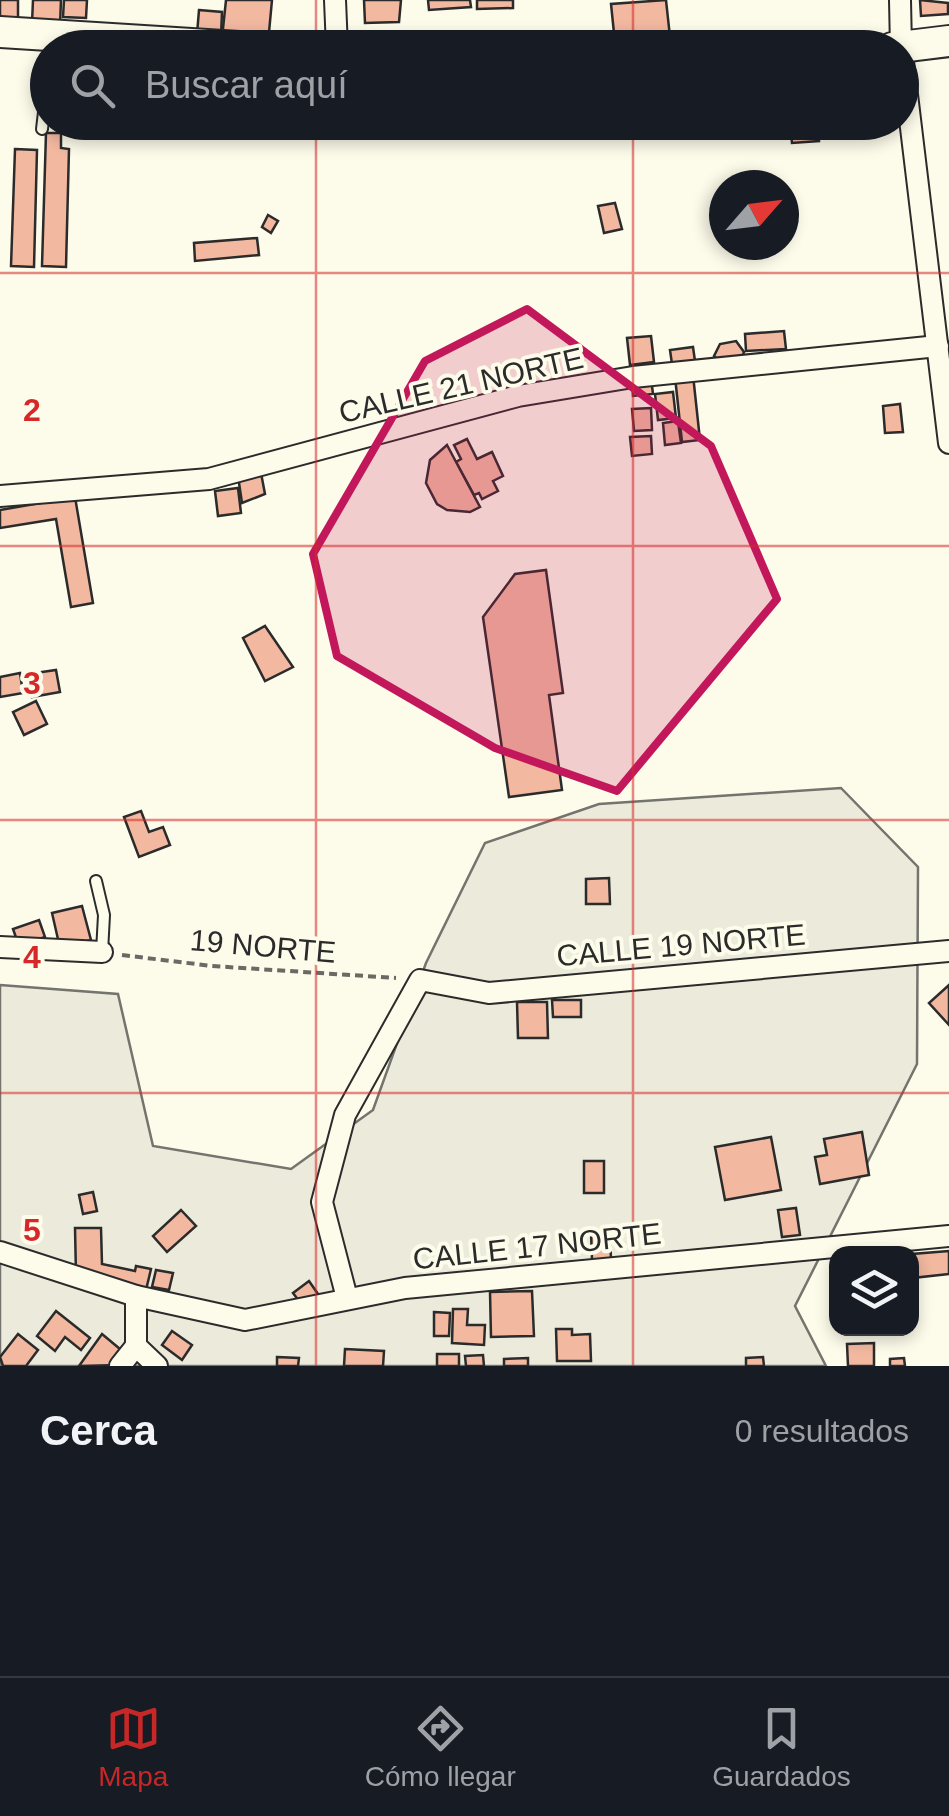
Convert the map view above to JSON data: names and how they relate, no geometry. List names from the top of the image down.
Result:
{
  "streets": {
    "street": ["CALLE 21 NORTE", "CALLE 19 NORTE", "CALLE 17 NORTE"],
    "path": ["19 NORTE"]
  },
  "crossings": [
    ["CALLE 19 NORTE", "19 NORTE"]
  ],
  "north": "top right",
  "page": {
    "search": "Buscar aquí",
    "heading": ["Cerca", "0 resultados"],
    "nav": ["Mapa", "Cómo llegar", "Guardados"]
  },
  "grid": {
    "rows": [
      "2",
      "3",
      "4",
      "5"
    ]
  }
}
